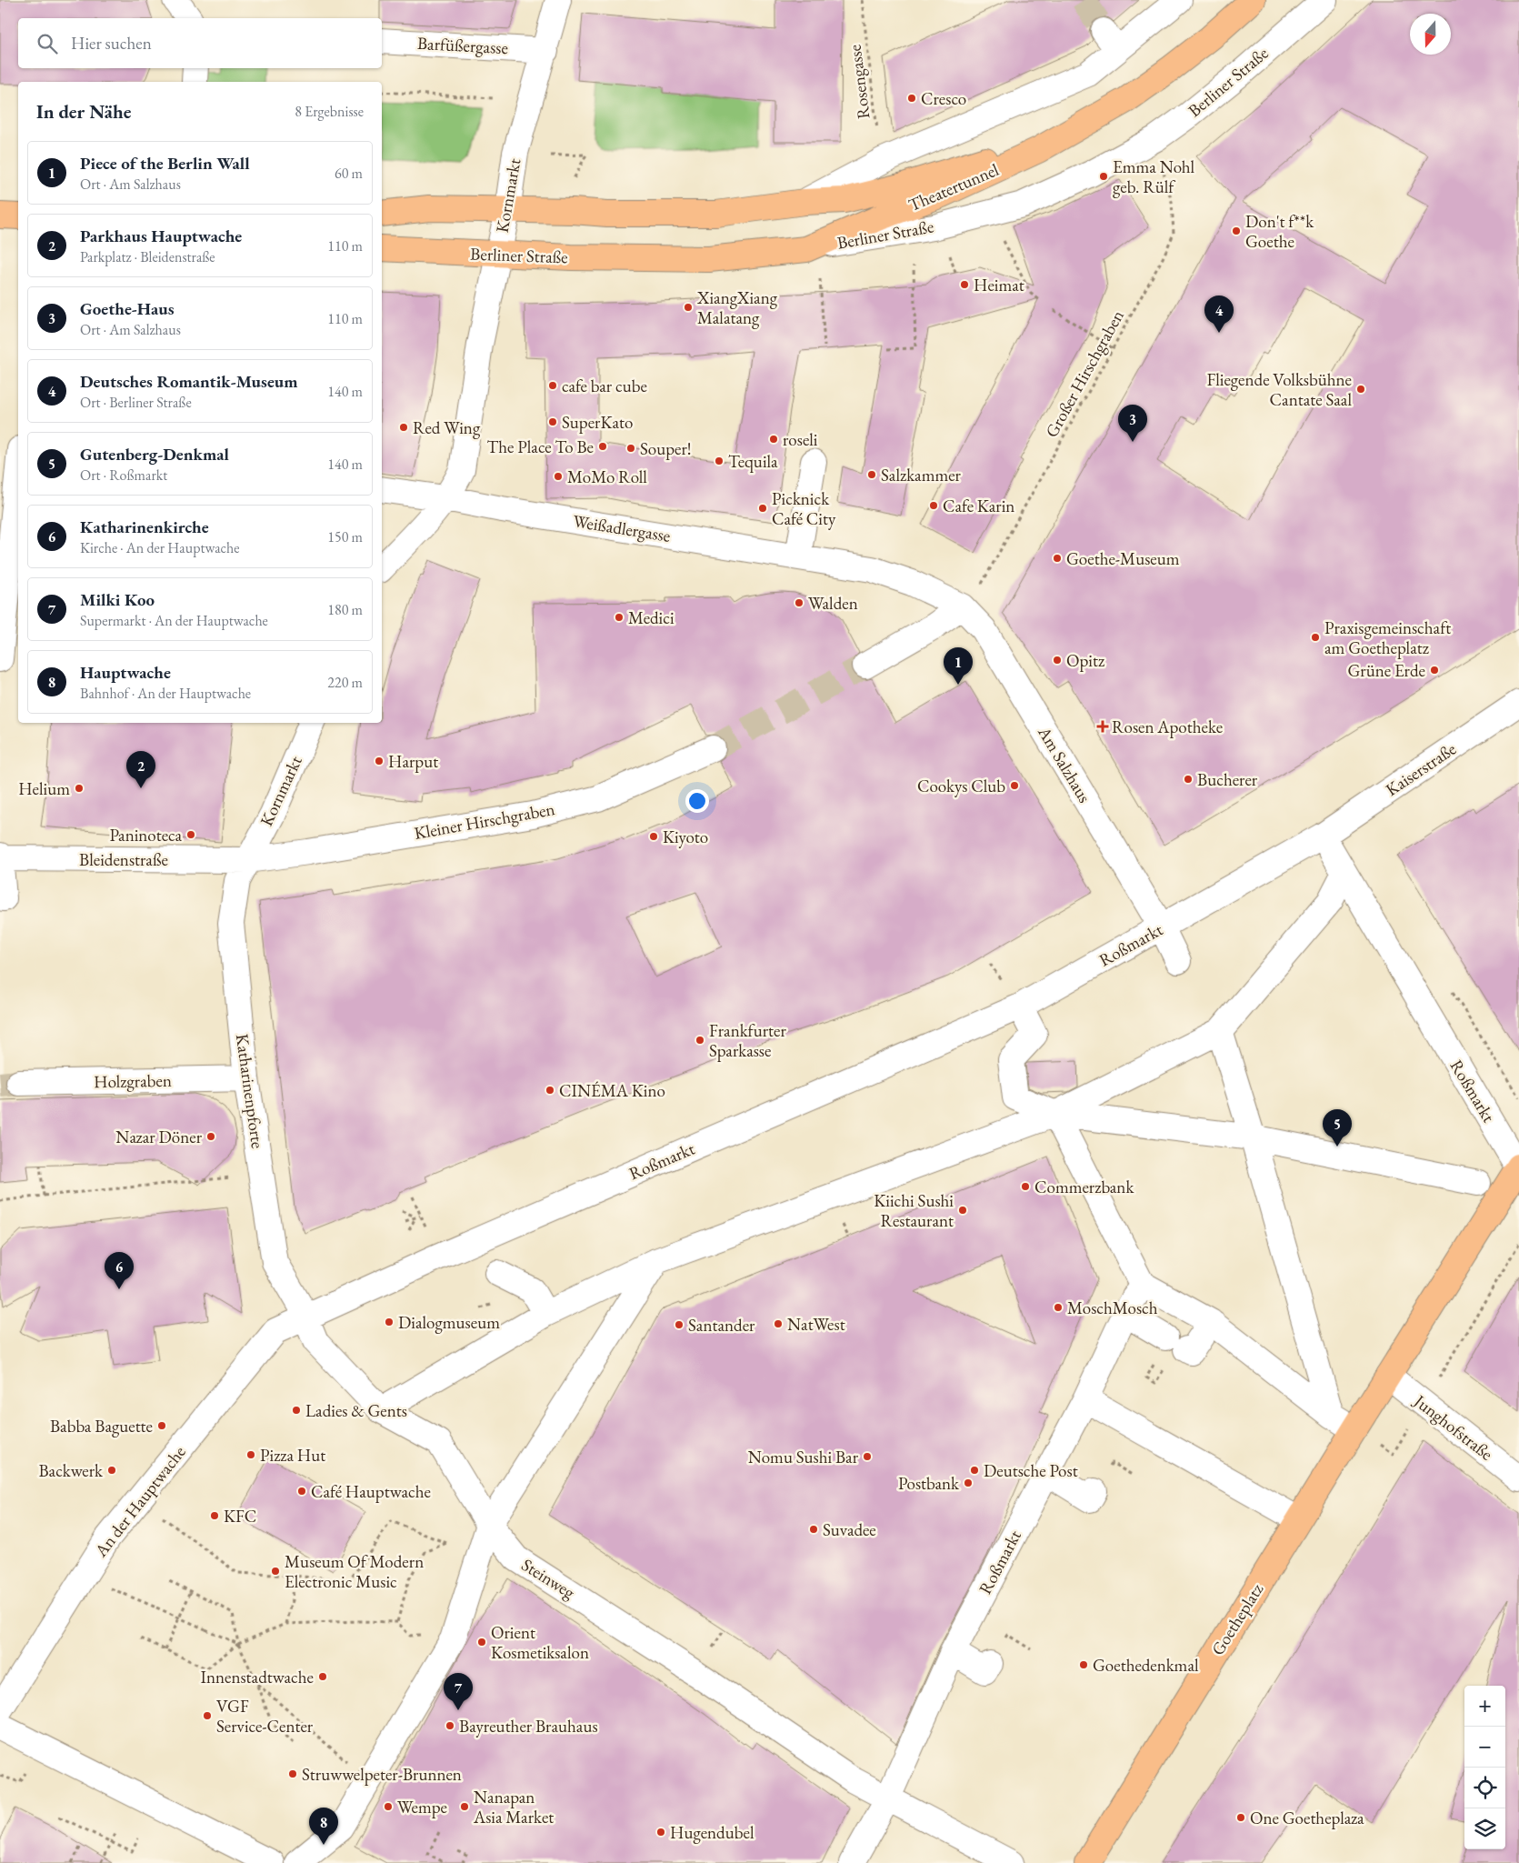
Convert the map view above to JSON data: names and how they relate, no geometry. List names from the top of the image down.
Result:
{
  "streets": {
    "main road": [
      "Berliner Straße",
      "Theatertunnel",
      "Roßmarkt",
      "Goetheplatz"
    ],
    "street": [
      "Barfüßergasse",
      "Kornmarkt",
      "Weißadlergasse",
      "Am Salzhaus",
      "Kaiserstraße",
      "Kleiner Hirschgraben",
      "Bleidenstraße",
      "Holzgraben",
      "Katharinenpforte",
      "Junghofstraße",
      "An der Hauptwache",
      "Steinweg"
    ],
    "path": ["Rosengasse", "Großer Hirschgraben"]
  },
  "crossings": [
    ["Barfüßergasse", "Kornmarkt"],
    ["Berliner Straße", "Theatertunnel"],
    ["Berliner Straße", "Kornmarkt"],
    ["Berliner Straße", "Großer Hirschgraben"],
    ["Kornmarkt", "Weißadlergasse"],
    ["Kornmarkt", "Kleiner Hirschgraben"],
    ["Kornmarkt", "Bleidenstraße"],
    ["Kornmarkt", "Katharinenpforte"],
    ["Großer Hirschgraben", "Weißadlergasse"],
    ["Großer Hirschgraben", "Am Salzhaus"],
    ["Weißadlergasse", "Am Salzhaus"],
    ["Am Salzhaus", "Roßmarkt"],
    ["Kaiserstraße", "Roßmarkt"],
    ["Kleiner Hirschgraben", "Bleidenstraße"],
    ["Kleiner Hirschgraben", "Katharinenpforte"],
    ["Bleidenstraße", "Katharinenpforte"],
    ["Roßmarkt", "Katharinenpforte"],
    ["Roßmarkt", "Junghofstraße"],
    ["Roßmarkt", "An der Hauptwache"],
    ["Roßmarkt", "Steinweg"],
    ["Roßmarkt", "Goetheplatz"],
    ["Holzgraben", "Katharinenpforte"],
    ["Katharinenpforte", "An der Hauptwache"],
    ["Katharinenpforte", "Steinweg"],
    ["Junghofstraße", "Goetheplatz"],
    ["An der Hauptwache", "Steinweg"]
  ],
  "places": {
    "other": [
      "Cresco",
      "Emma Nohl geb. Rülf",
      "Don't f**k Goethe",
      "Heimat",
      "XiangXiang Malatang",
      "cafe bar cube",
      "Fliegende Volksbühne Cantate Saal",
      "SuperKato",
      "Red Wing",
      "roseli",
      "The Place To Be",
      "Souper!",
      "Tequila",
      "Salzkammer",
      "MoMo Roll",
      "Cafe Karin",
      "Picknick Café City",
      "Goethe-Museum",
      "Walden",
      "Medici",
      "Praxisgemeinschaft am Goetheplatz",
      "Opitz",
      "Grüne Erde",
      "Harput",
      "Bucherer",
      "Cookys Club",
      "Helium",
      "Paninoteca",
      "Kiyoto",
      "Frankfurter Sparkasse",
      "CINÉMA Kino",
      "Nazar Döner",
      "Commerzbank",
      "Kiichi Sushi Restaurant",
      "MoschMosch",
      "Dialogmuseum",
      "NatWest",
      "Santander",
      "Ladies & Gents",
      "Babba Baguette",
      "Pizza Hut",
      "Nomu Sushi Bar",
      "Backwerk",
      "Deutsche Post",
      "Postbank",
      "Café Hauptwache",
      "KFC",
      "Suvadee",
      "Museum Of Modern Electronic Music",
      "Orient Kosmetiksalon",
      "Goethedenkmal",
      "Innenstadtwache",
      "VGF Service-Center",
      "Bayreuther Brauhaus",
      "Struwwelpeter-Brunnen",
      "Wempe",
      "Nanapan Asia Market",
      "One Goetheplaza",
      "Hugendubel"
    ],
    "health": ["Rosen Apotheke"]
  },
  "north": "bottom",
  "page": {
    "search": "Hier suchen",
    "heading": ["In der Nähe", "8 Ergebnisse"],
    "list": [
      {
        "mark": "1",
        "name": "Piece of the Berlin Wall",
        "note": "Ort · Am Salzhaus",
        "value": "60 m"
      },
      {
        "mark": "2",
        "name": "Parkhaus Hauptwache",
        "note": "Parkplatz · Bleidenstraße",
        "value": "110 m"
      },
      {
        "mark": "3",
        "name": "Goethe-Haus",
        "note": "Ort · Am Salzhaus",
        "value": "110 m"
      },
      {
        "mark": "4",
        "name": "Deutsches Romantik-Museum",
        "note": "Ort · Berliner Straße",
        "value": "140 m"
      },
      {
        "mark": "5",
        "name": "Gutenberg-Denkmal",
        "note": "Ort · Roßmarkt",
        "value": "140 m"
      },
      {
        "mark": "6",
        "name": "Katharinenkirche",
        "note": "Kirche · An der Hauptwache",
        "value": "150 m"
      },
      {
        "mark": "7",
        "name": "Milki Koo",
        "note": "Supermarkt · An der Hauptwache",
        "value": "180 m"
      },
      {
        "mark": "8",
        "name": "Hauptwache",
        "note": "Bahnhof · An der Hauptwache",
        "value": "220 m"
      }
    ],
    "pins": [
      "4",
      "3",
      "1",
      "2",
      "5",
      "6",
      "7",
      "8"
    ],
    "map_buttons": ["+", "−"]
  }
}
